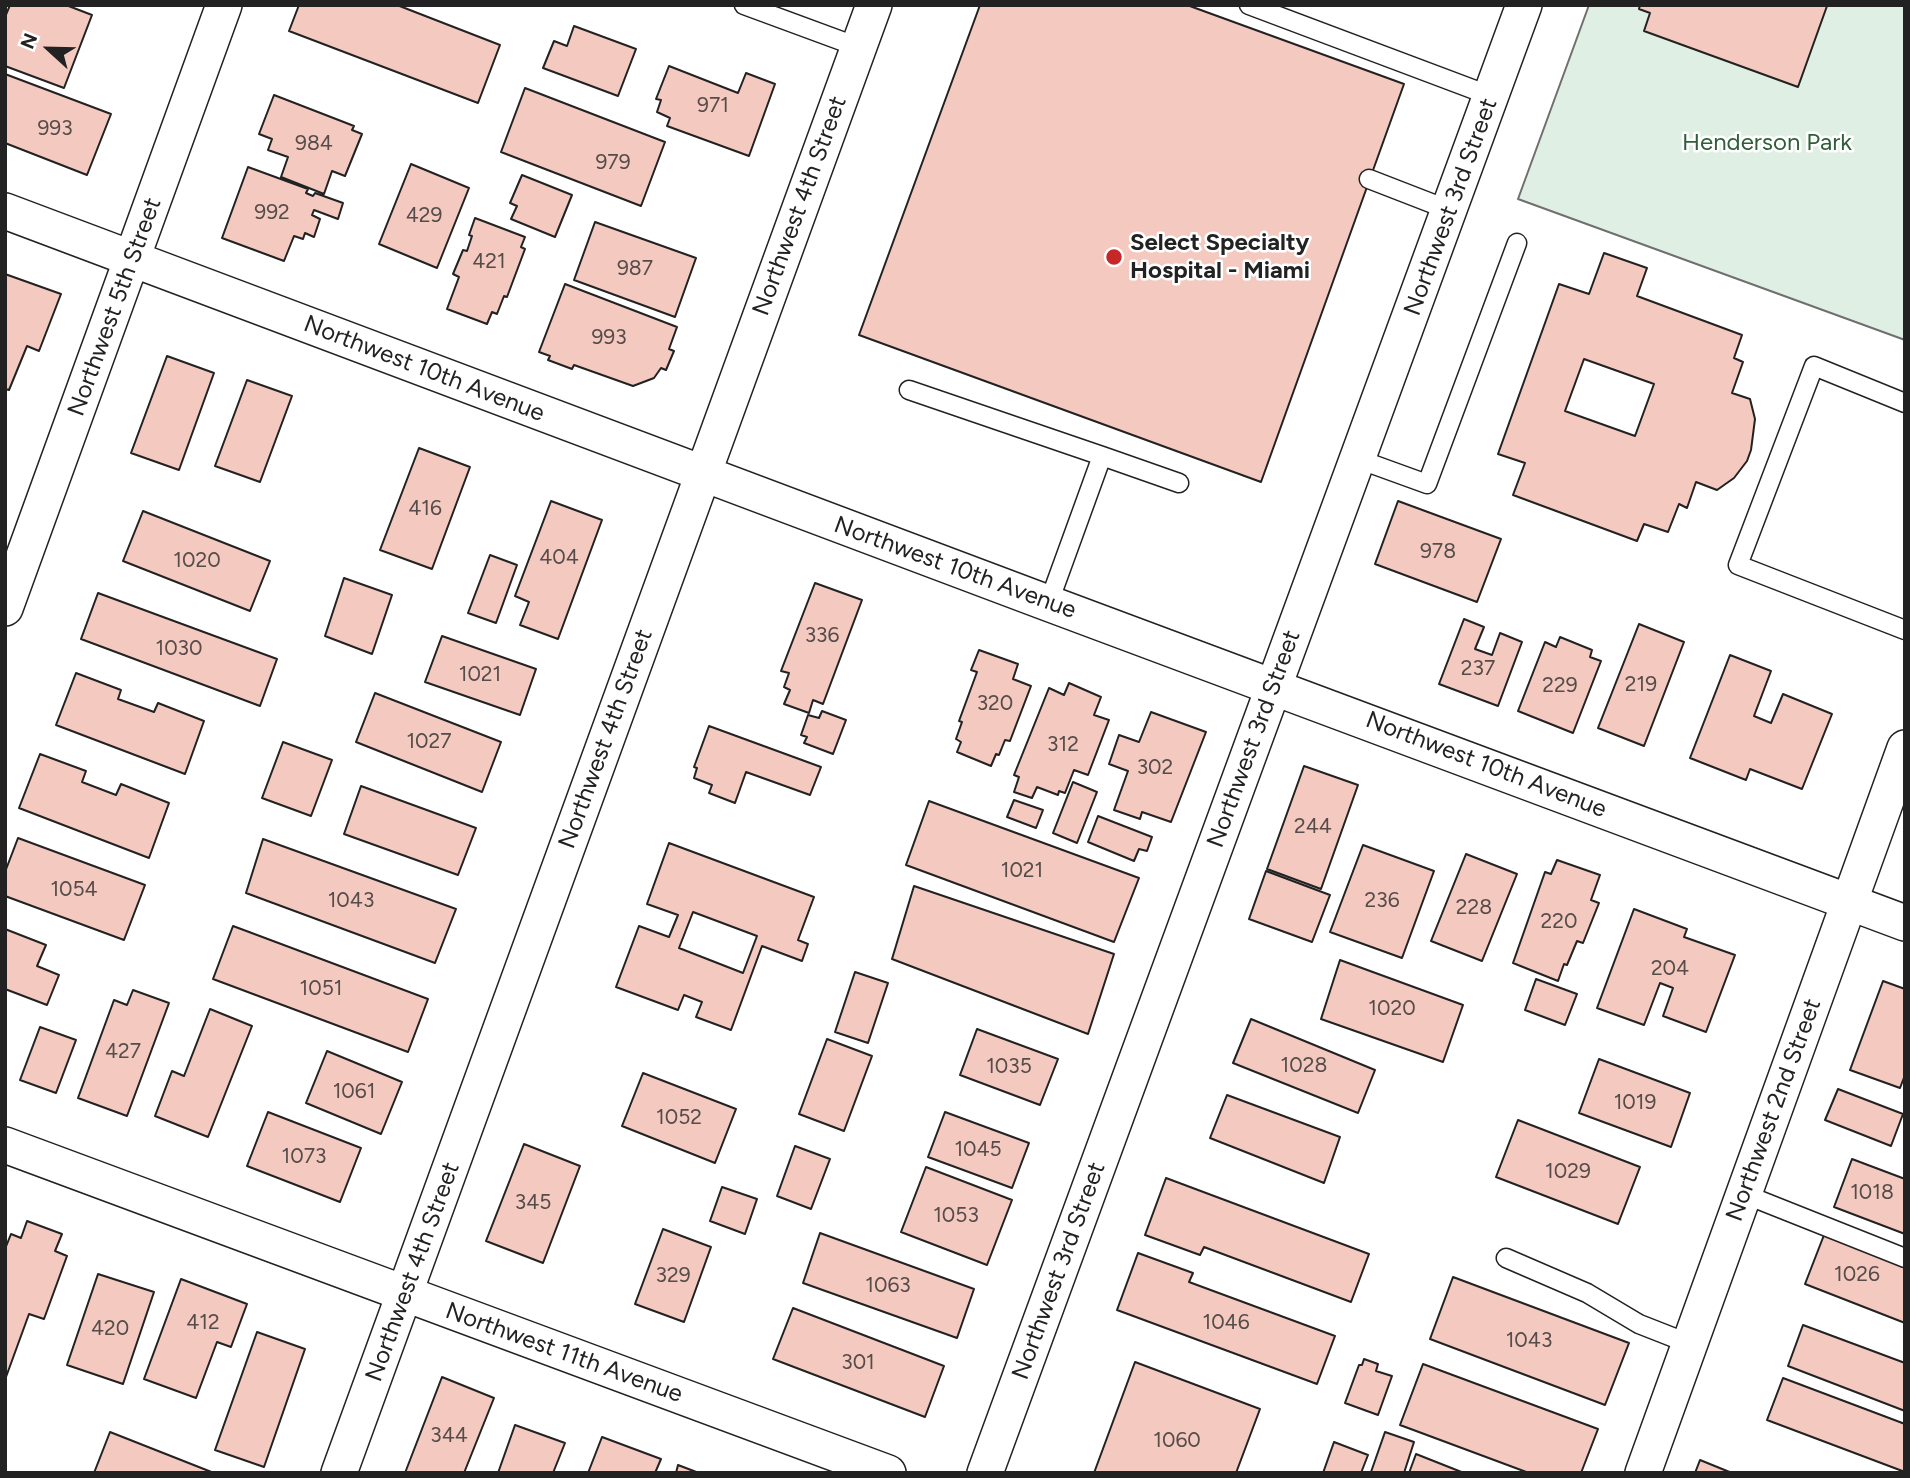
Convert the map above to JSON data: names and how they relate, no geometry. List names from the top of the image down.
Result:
{
  "streets": {
    "street": [
      "Northwest 4th Street",
      "Northwest 3rd Street",
      "Northwest 5th Street",
      "Northwest 10th Avenue",
      "Northwest 2nd Street",
      "Northwest 11th Avenue"
    ]
  },
  "crossings": [
    ["Northwest 4th Street", "Northwest 10th Avenue"],
    ["Northwest 4th Street", "Northwest 11th Avenue"],
    ["Northwest 3rd Street", "Northwest 10th Avenue"],
    ["Northwest 5th Street", "Northwest 10th Avenue"],
    ["Northwest 10th Avenue", "Northwest 2nd Street"]
  ],
  "parks": ["Henderson Park"],
  "places": ["Select Specialty Hospital - Miami"],
  "house_numbers": [
    "971",
    "993",
    "984",
    "979",
    "992",
    "429",
    "421",
    "987",
    "993",
    "416",
    "978",
    "404",
    "1020",
    "336",
    "1030",
    "237",
    "1021",
    "219",
    "229",
    "320",
    "1027",
    "312",
    "302",
    "244",
    "1021",
    "1054",
    "1043",
    "236",
    "228",
    "220",
    "204",
    "1051",
    "1020",
    "427",
    "1028",
    "1035",
    "1061",
    "1019",
    "1052",
    "1045",
    "1073",
    "1029",
    "1018",
    "345",
    "1053",
    "1026",
    "329",
    "1063",
    "412",
    "1046",
    "420",
    "1043",
    "301",
    "344",
    "1060"
  ],
  "north": "left"
}
